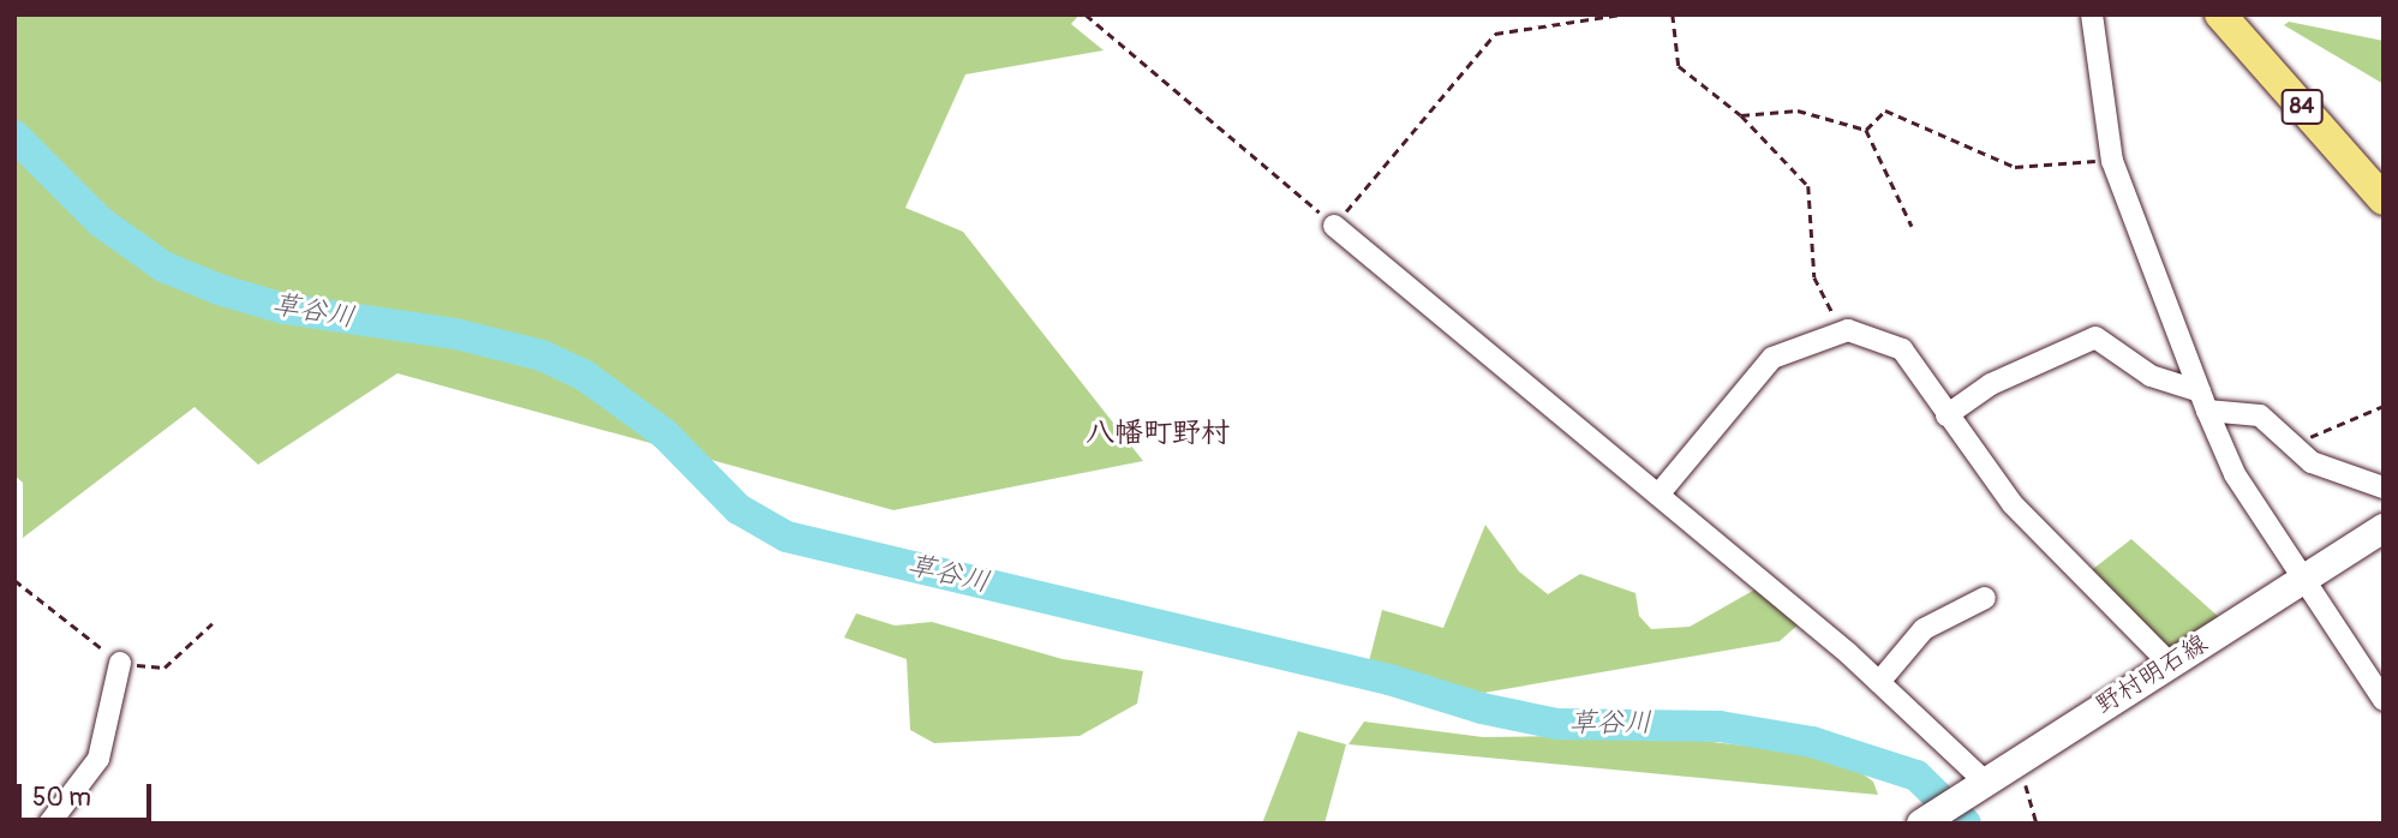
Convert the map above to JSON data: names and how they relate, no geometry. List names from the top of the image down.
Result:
{
  "streets": {
    "main road": ["84", "野村明石線"]
  },
  "districts": ["八幡町野村"],
  "water": ["草谷川"],
  "scale_bar": "50 m"
}
